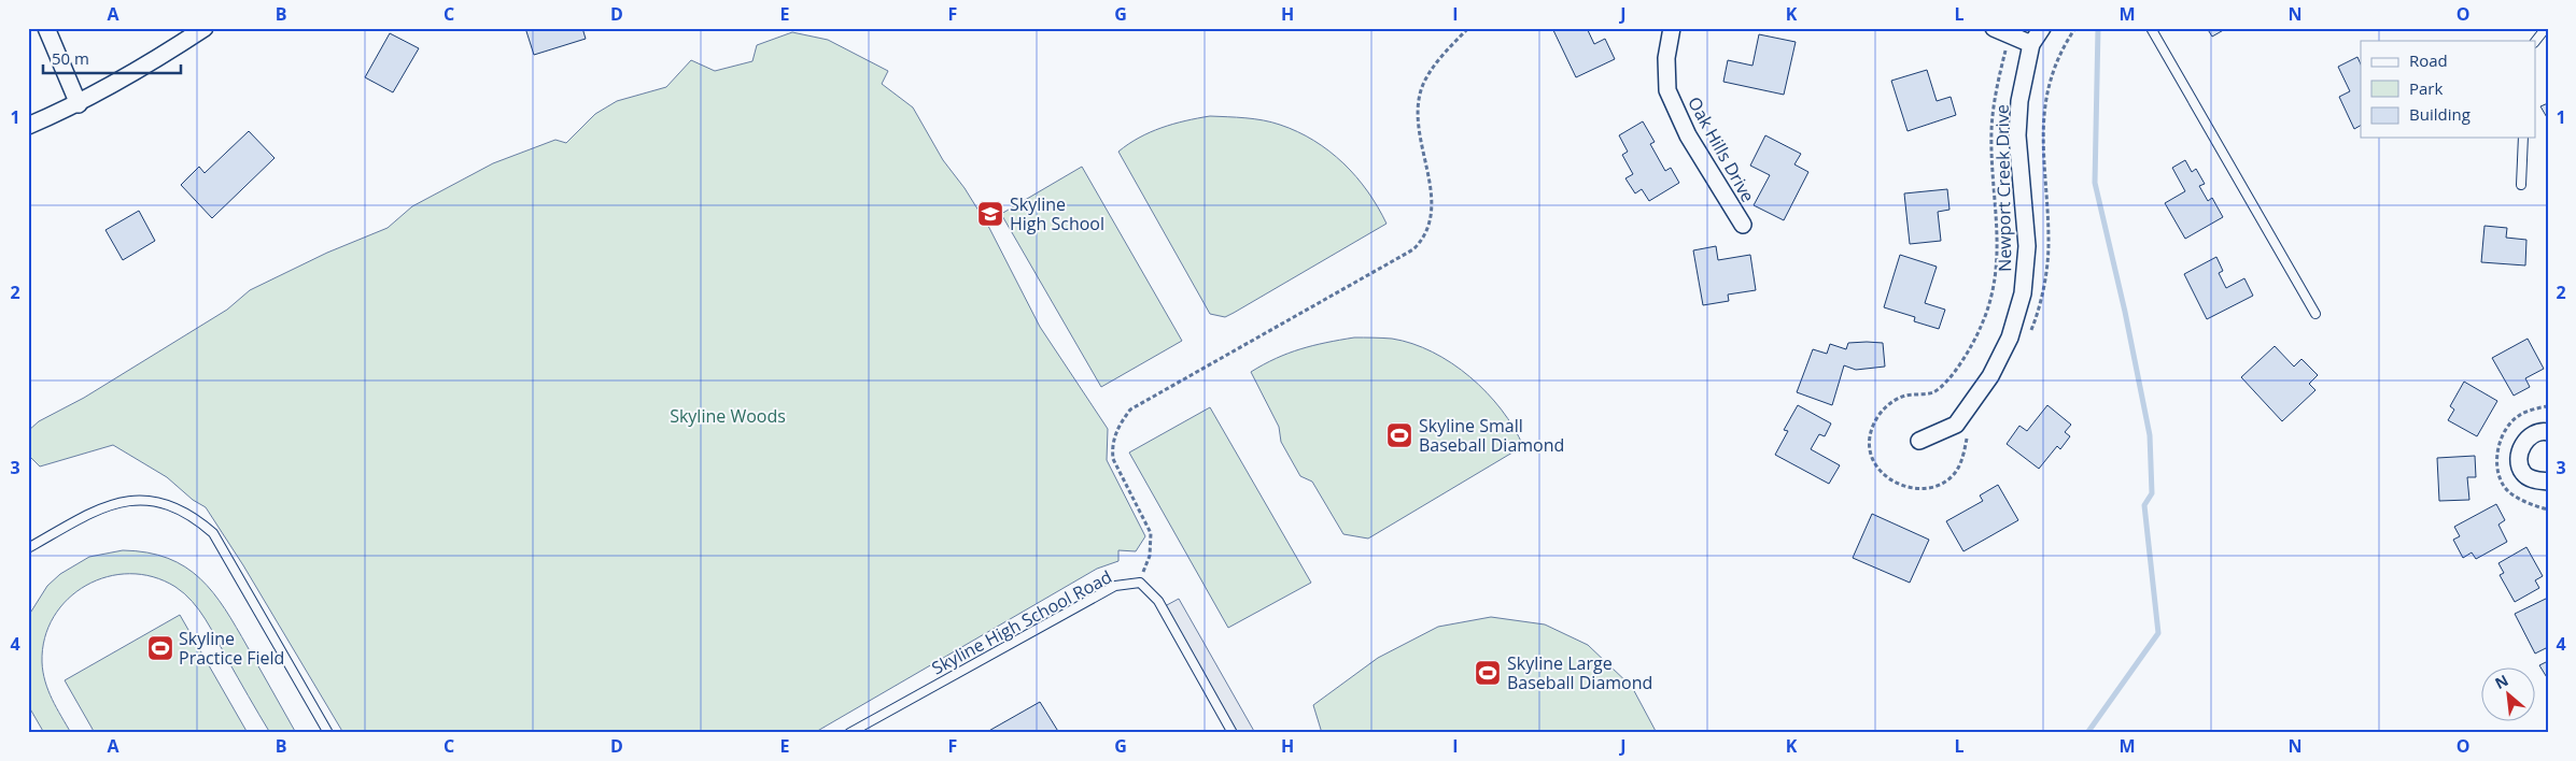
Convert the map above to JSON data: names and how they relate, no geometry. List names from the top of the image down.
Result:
{
  "streets": {
    "street": ["Oak Hills Drive", "Newport Creek Drive"],
    "lane": ["Skyline High School Road"]
  },
  "parks": ["Skyline Woods"],
  "places": {
    "school or university": ["Skyline High School"],
    "sports": ["Skyline Small Baseball Diamond", "Skyline Practice Field", "Skyline Large Baseball Diamond"]
  },
  "legend": ["Road", "Park", "Building"],
  "scale_bar": "50 m",
  "north": "top left",
  "grid": {
    "columns": [
      "A",
      "B",
      "C",
      "D",
      "E",
      "F",
      "G",
      "H",
      "I",
      "J",
      "K",
      "L",
      "M",
      "N",
      "O"
    ],
    "rows": [
      "1",
      "2",
      "3",
      "4"
    ]
  }
}
